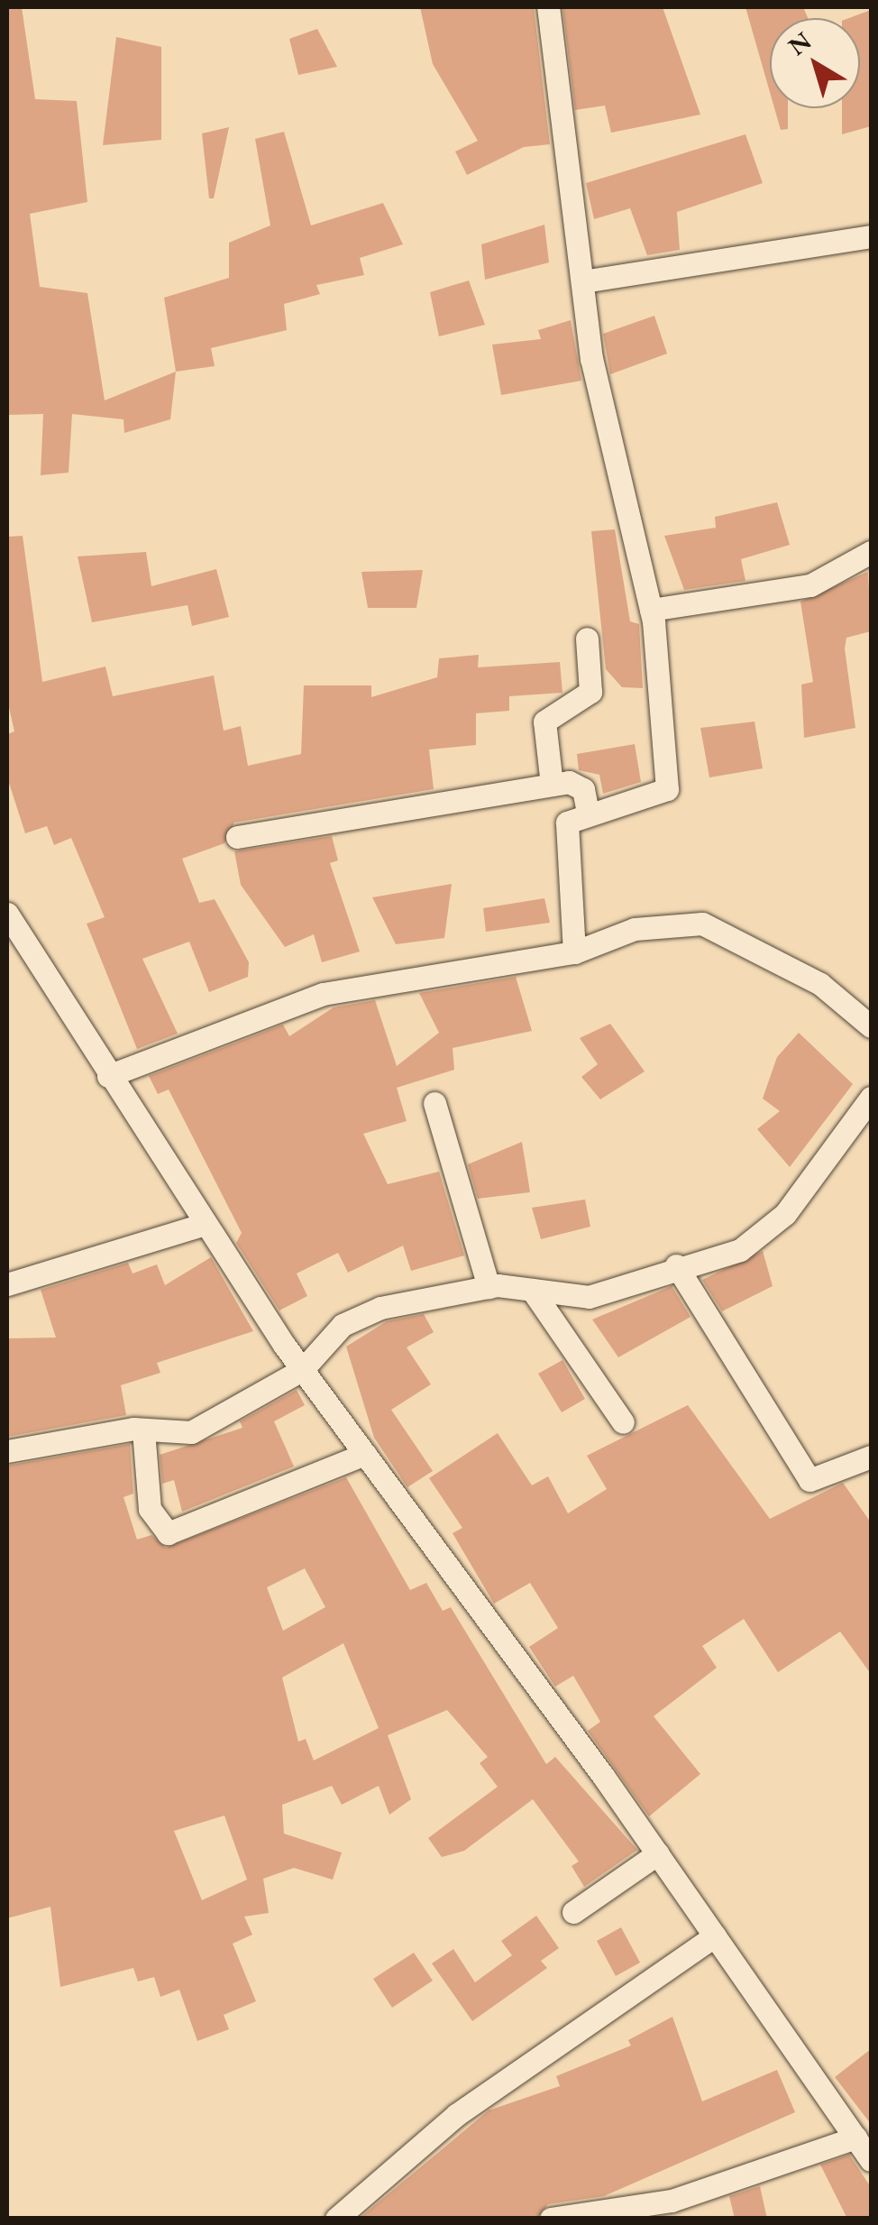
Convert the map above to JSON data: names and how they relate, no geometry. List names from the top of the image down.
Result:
{
  "north": "top left"
}
